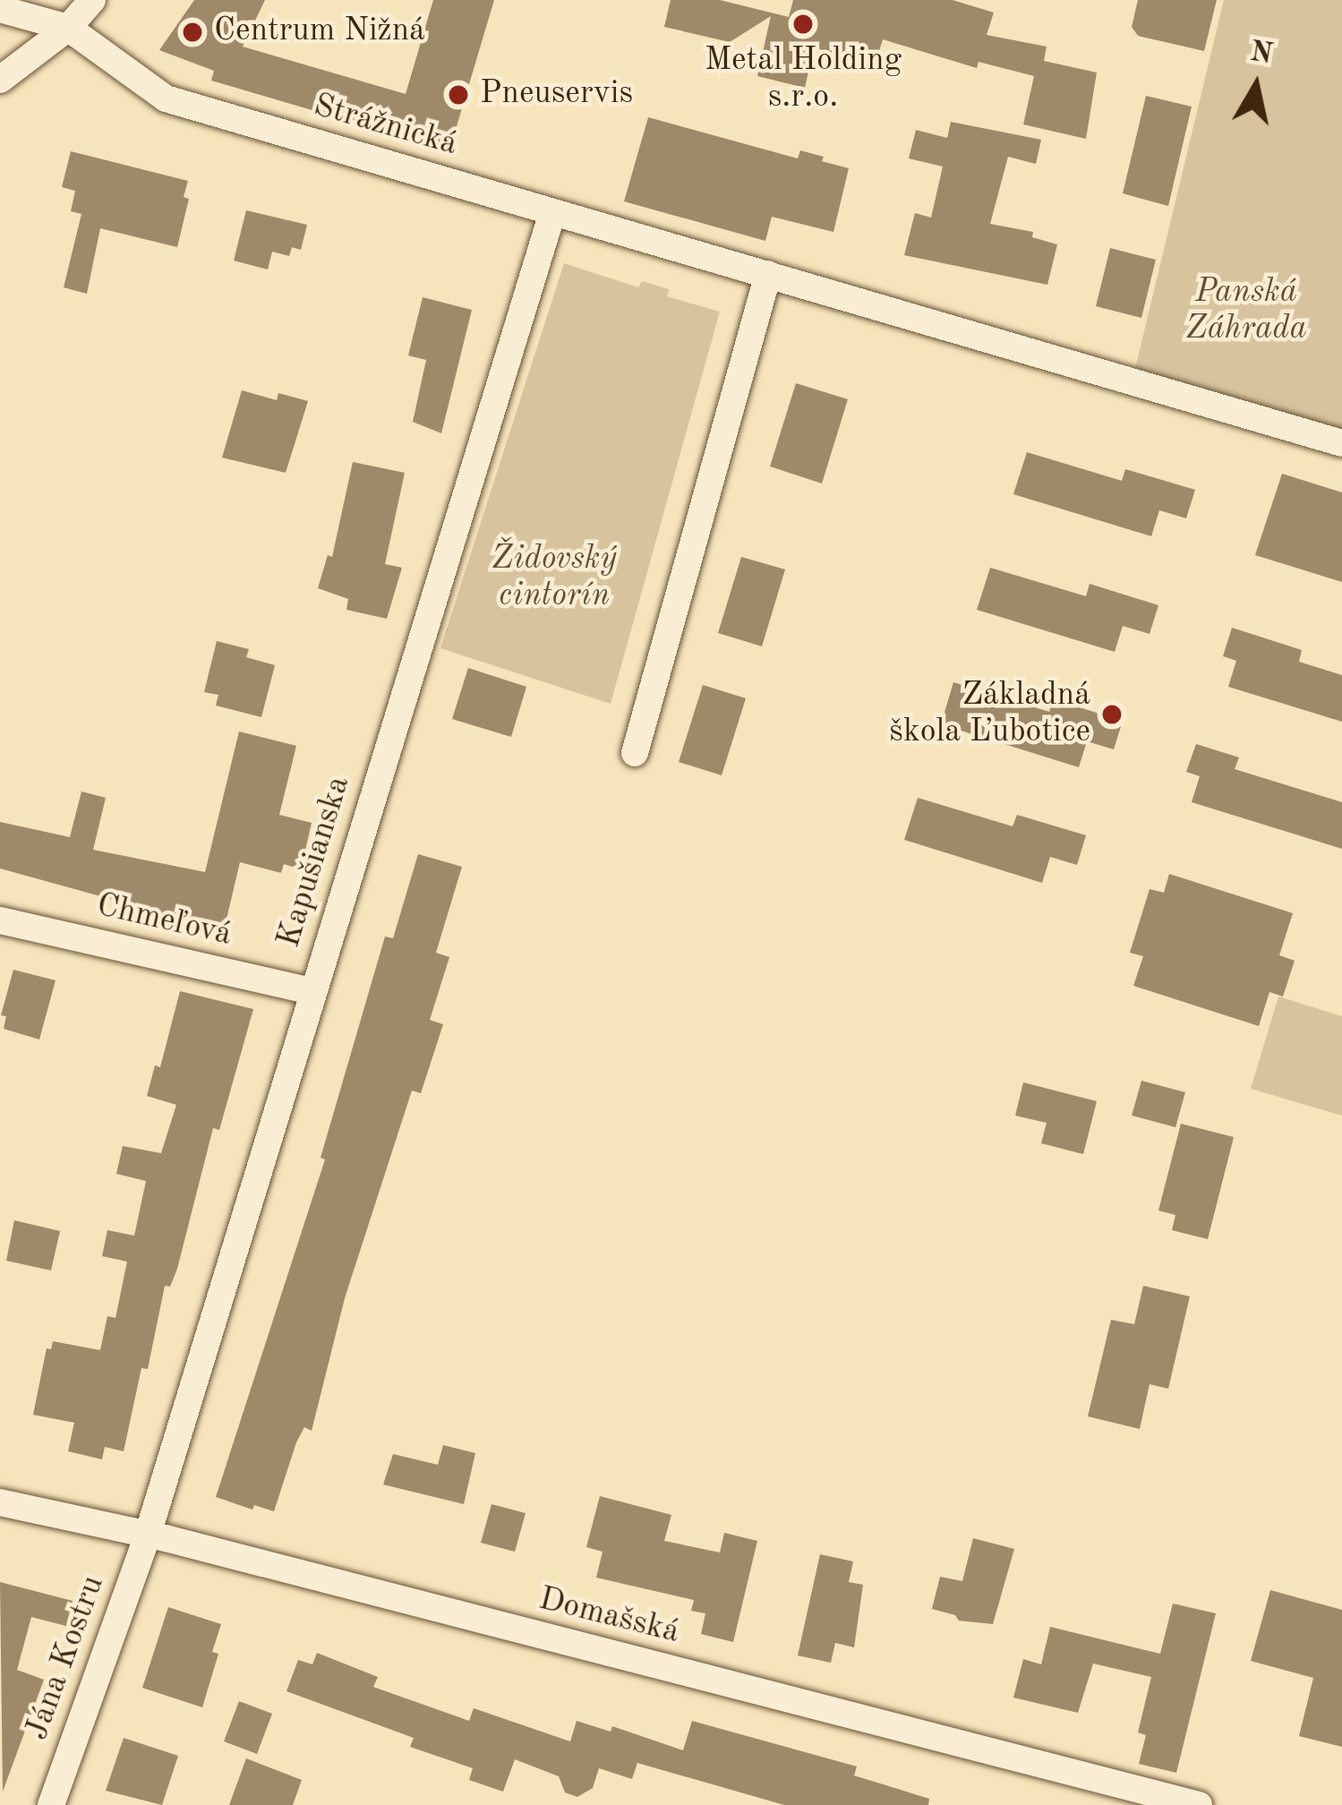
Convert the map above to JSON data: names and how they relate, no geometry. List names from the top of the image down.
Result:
{
  "streets": {
    "street": [
      "Strážnická",
      "Kapušianska",
      "Chmeľová",
      "Domašská",
      "Jána Kostru"
    ]
  },
  "crossings": [
    ["Strážnická", "Kapušianska"],
    ["Kapušianska", "Chmeľová"],
    ["Kapušianska", "Domašská"],
    ["Kapušianska", "Jána Kostru"],
    ["Domašská", "Jána Kostru"]
  ],
  "parks": ["Panská Záhrada", "Židovský cintorín"],
  "places": [
    "Metal Holding s.r.o.",
    "Centrum Nižná",
    "Pneuservis",
    "Základná škola Ľubotice"
  ],
  "north": "top"
}
